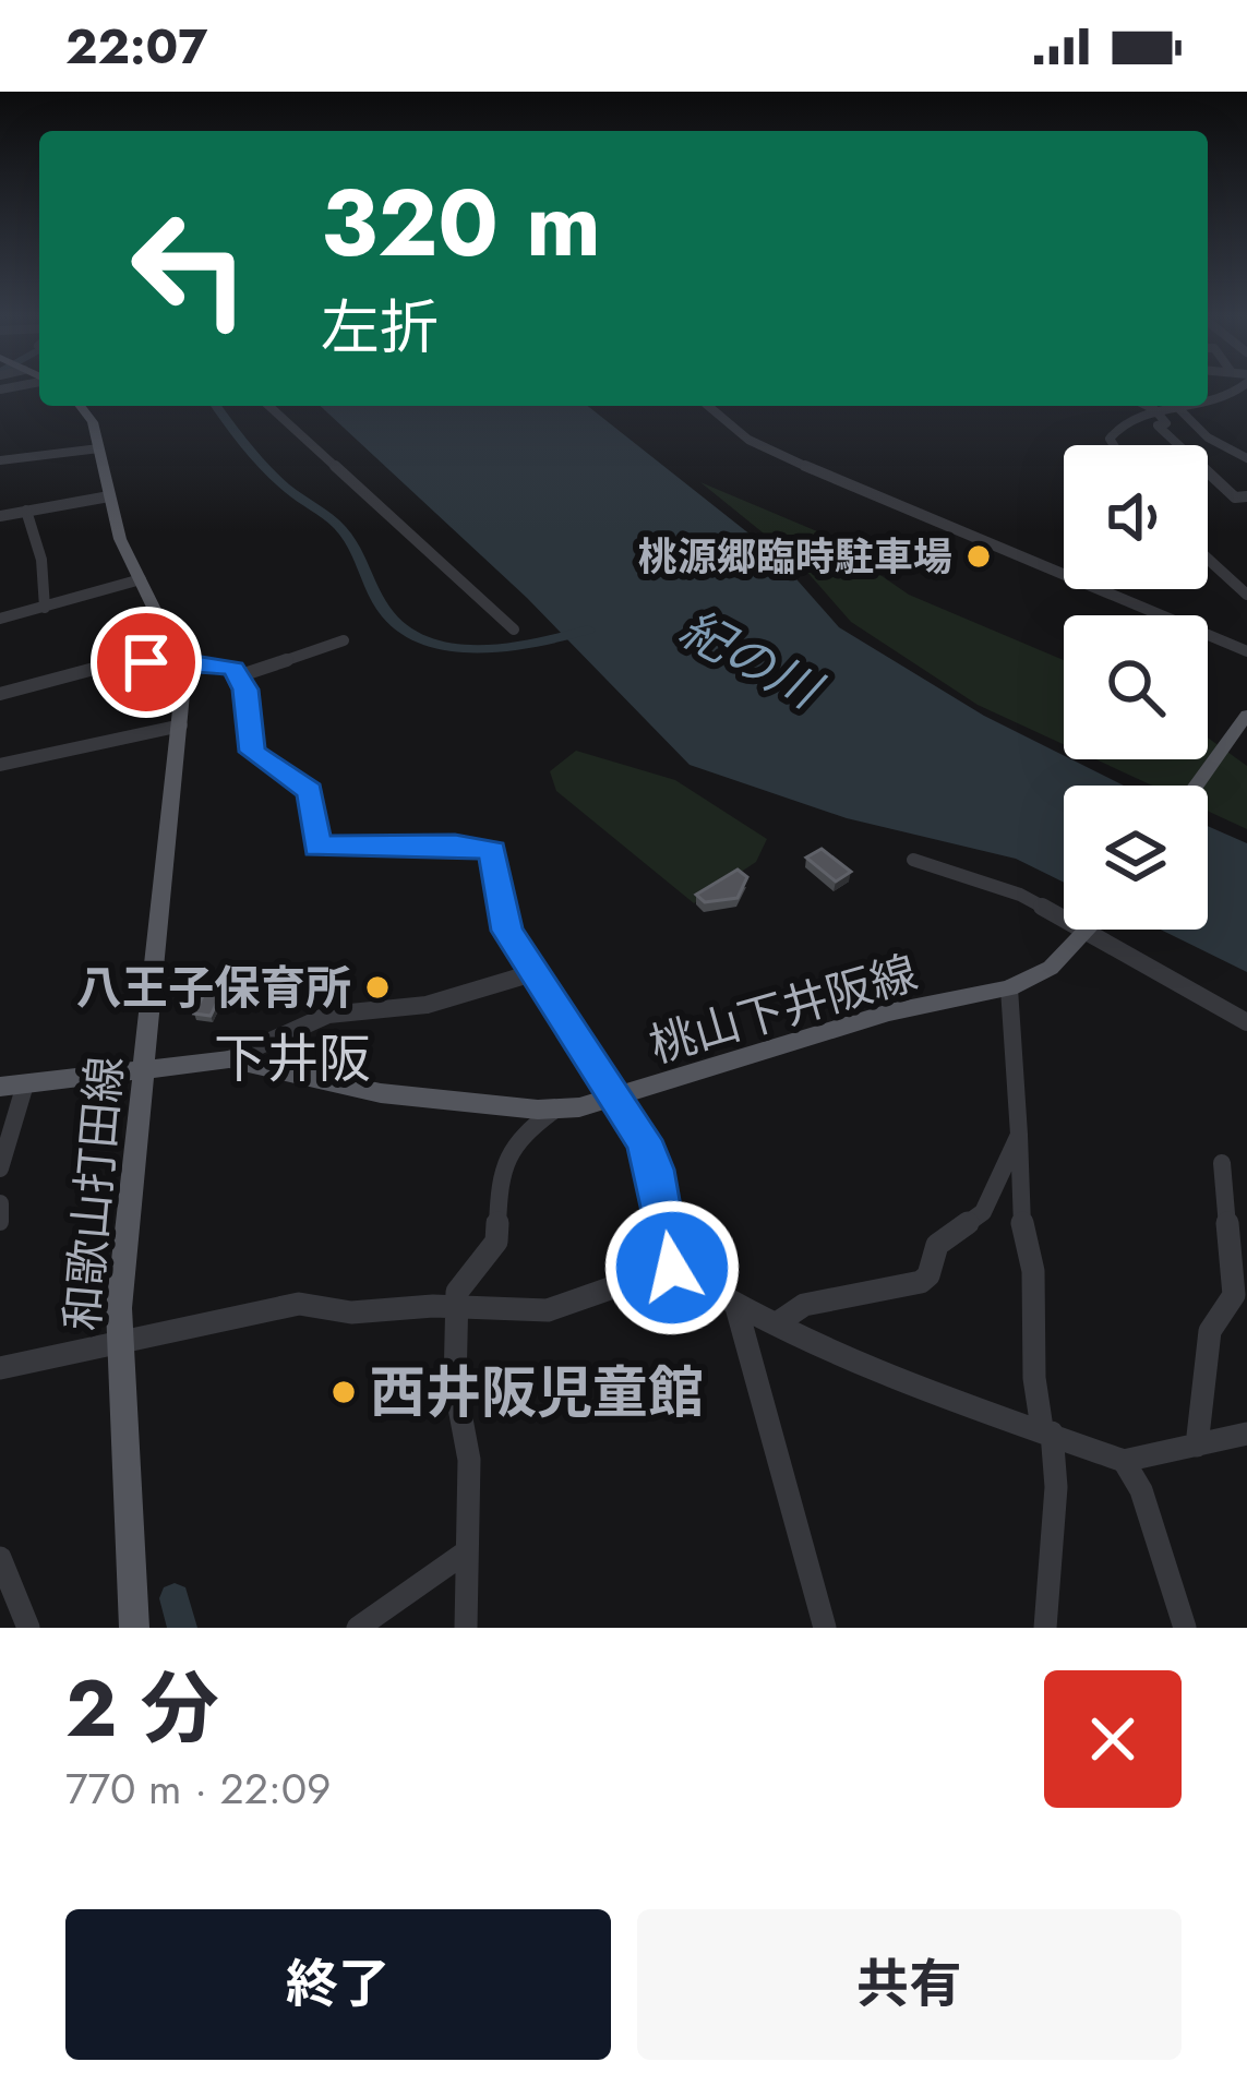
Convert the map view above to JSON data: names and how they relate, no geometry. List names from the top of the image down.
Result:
{
  "streets": {
    "main road": ["桃山下井阪線", "和歌山打田線"]
  },
  "crossings": [
    ["桃山下井阪線", "和歌山打田線"]
  ],
  "districts": ["下井阪"],
  "water": ["紀の川"],
  "places": ["桃源郷臨時駐車場", "八王子保育所", "西井阪児童館"],
  "page": {
    "status": "22:07",
    "turn": ["320 m", "左折"],
    "heading": ["2 分", "770 m · 22:09"],
    "buttons": ["終了", "共有"]
  }
}
